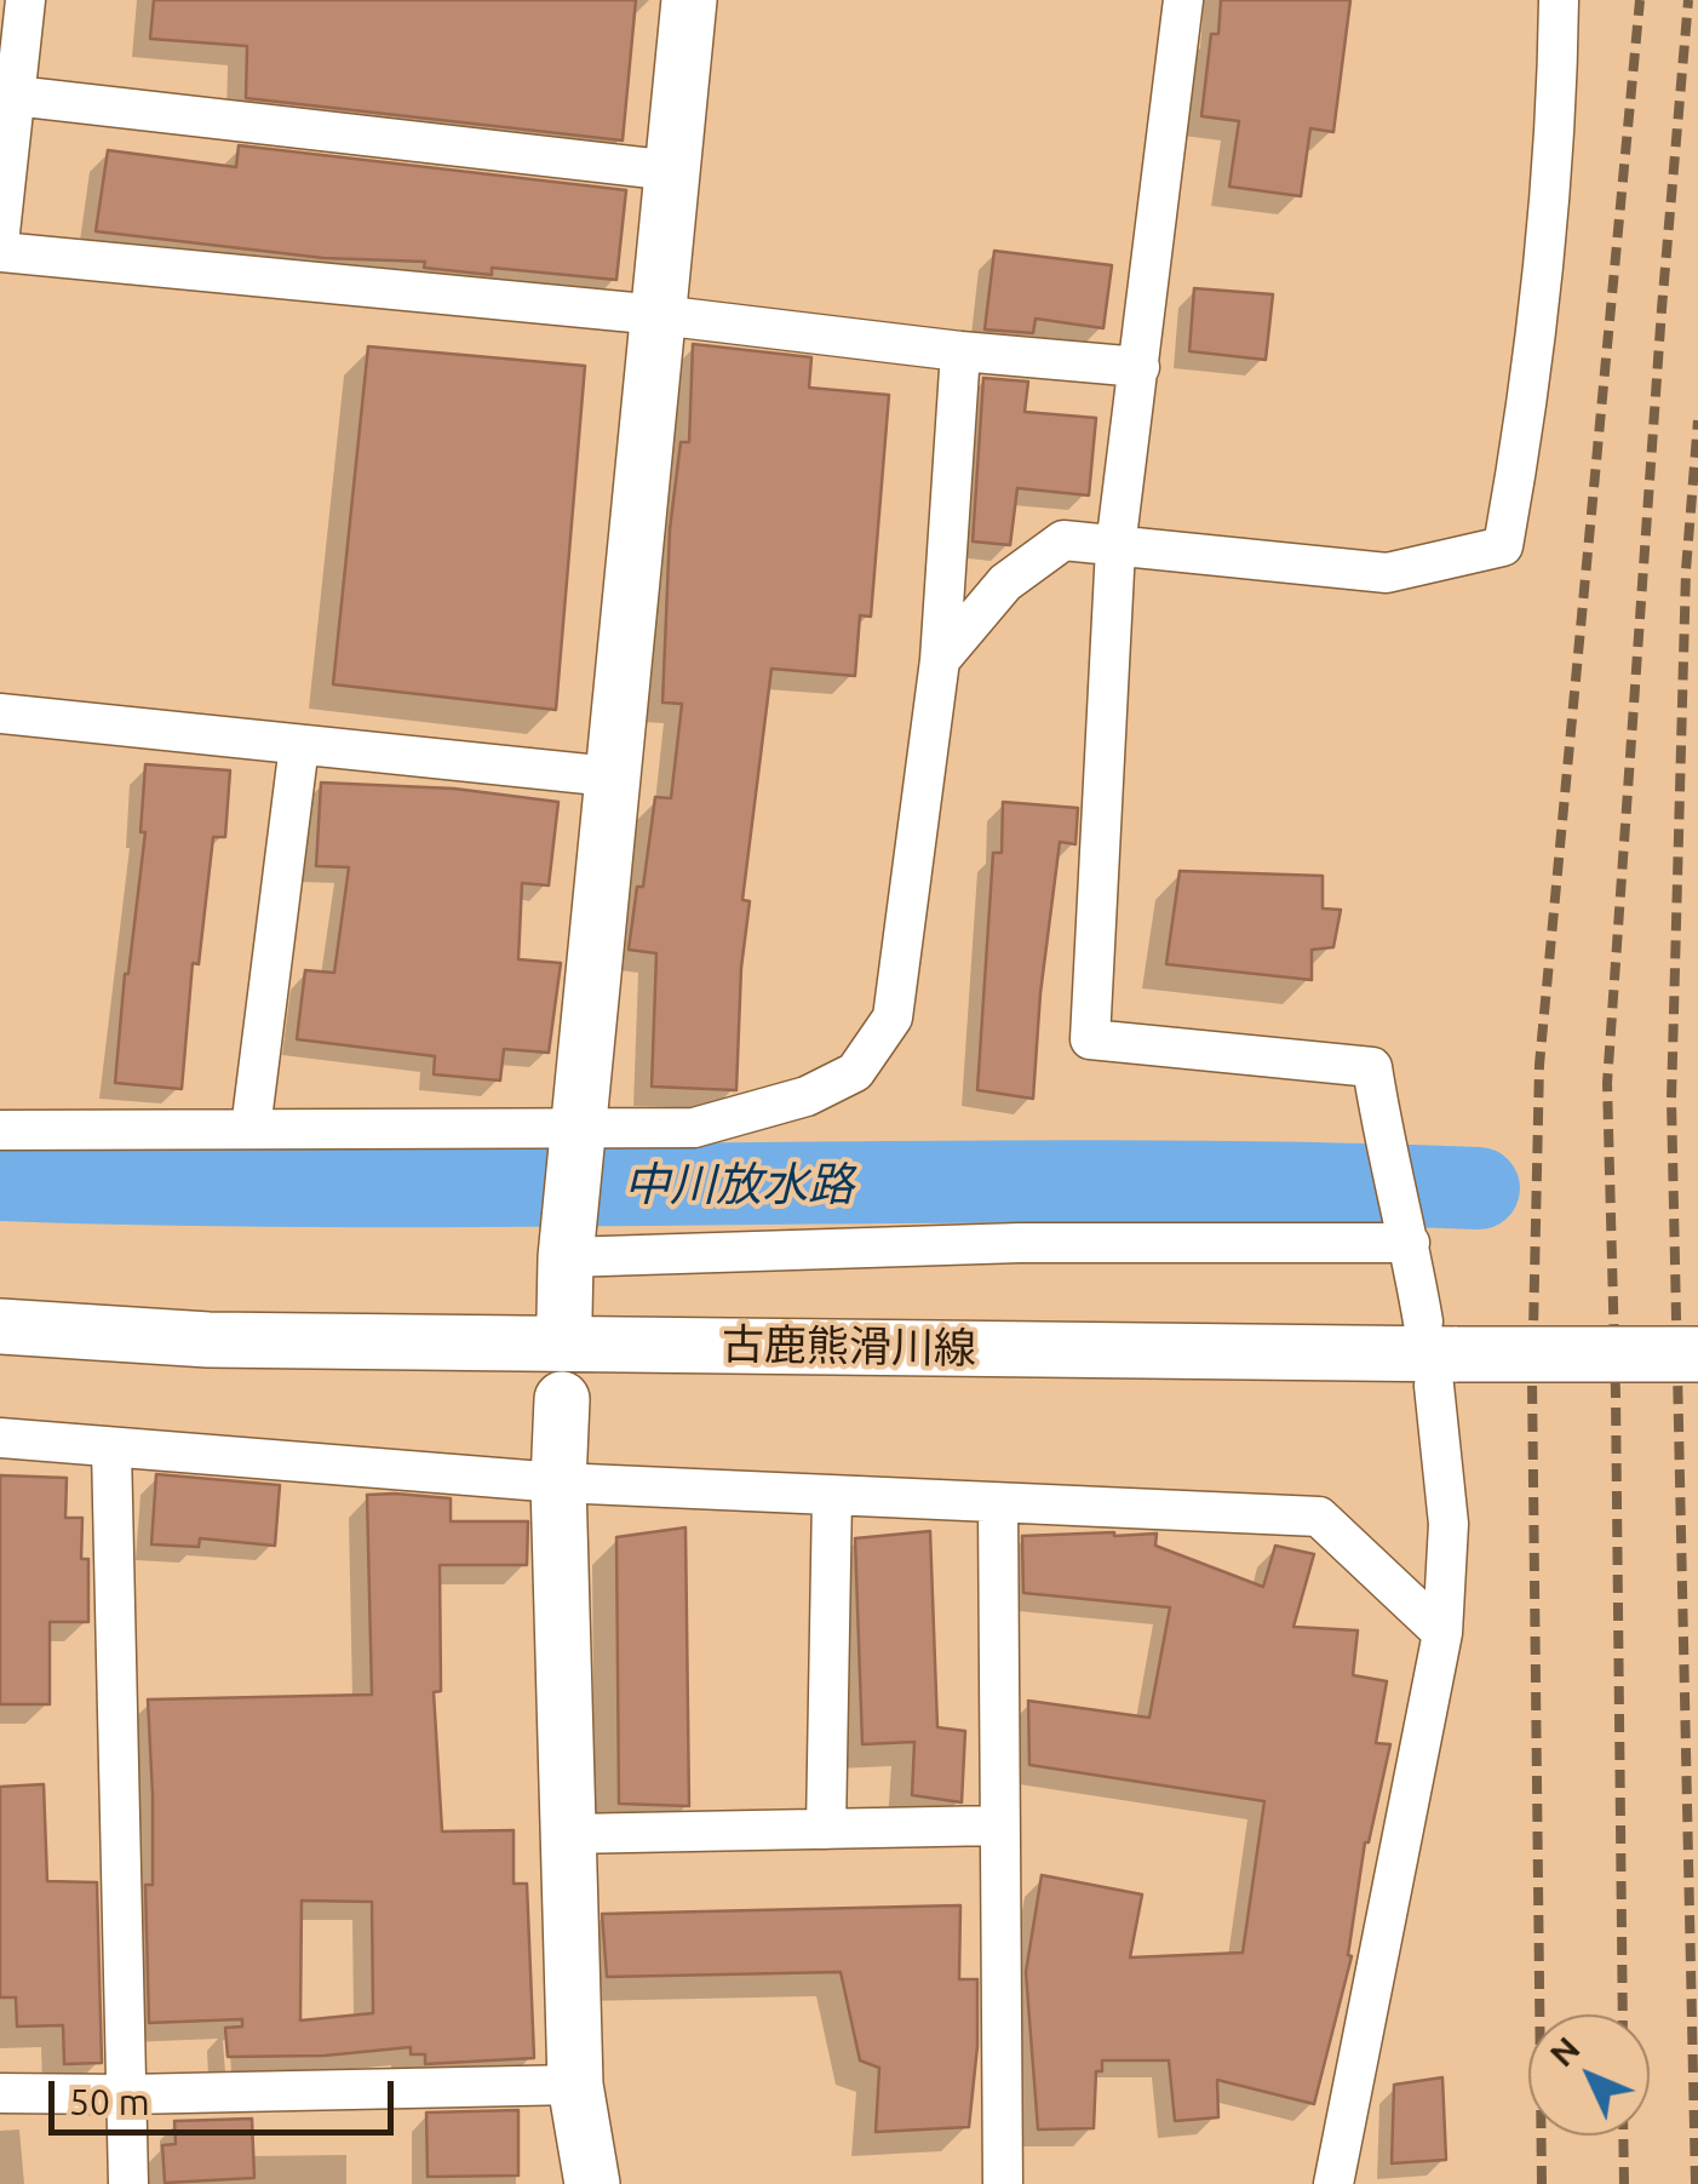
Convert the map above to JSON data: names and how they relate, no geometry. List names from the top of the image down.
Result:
{
  "streets": {
    "street": ["古鹿熊滑川線"]
  },
  "water": ["中川放水路"],
  "scale_bar": "50 m",
  "north": "top left"
}
